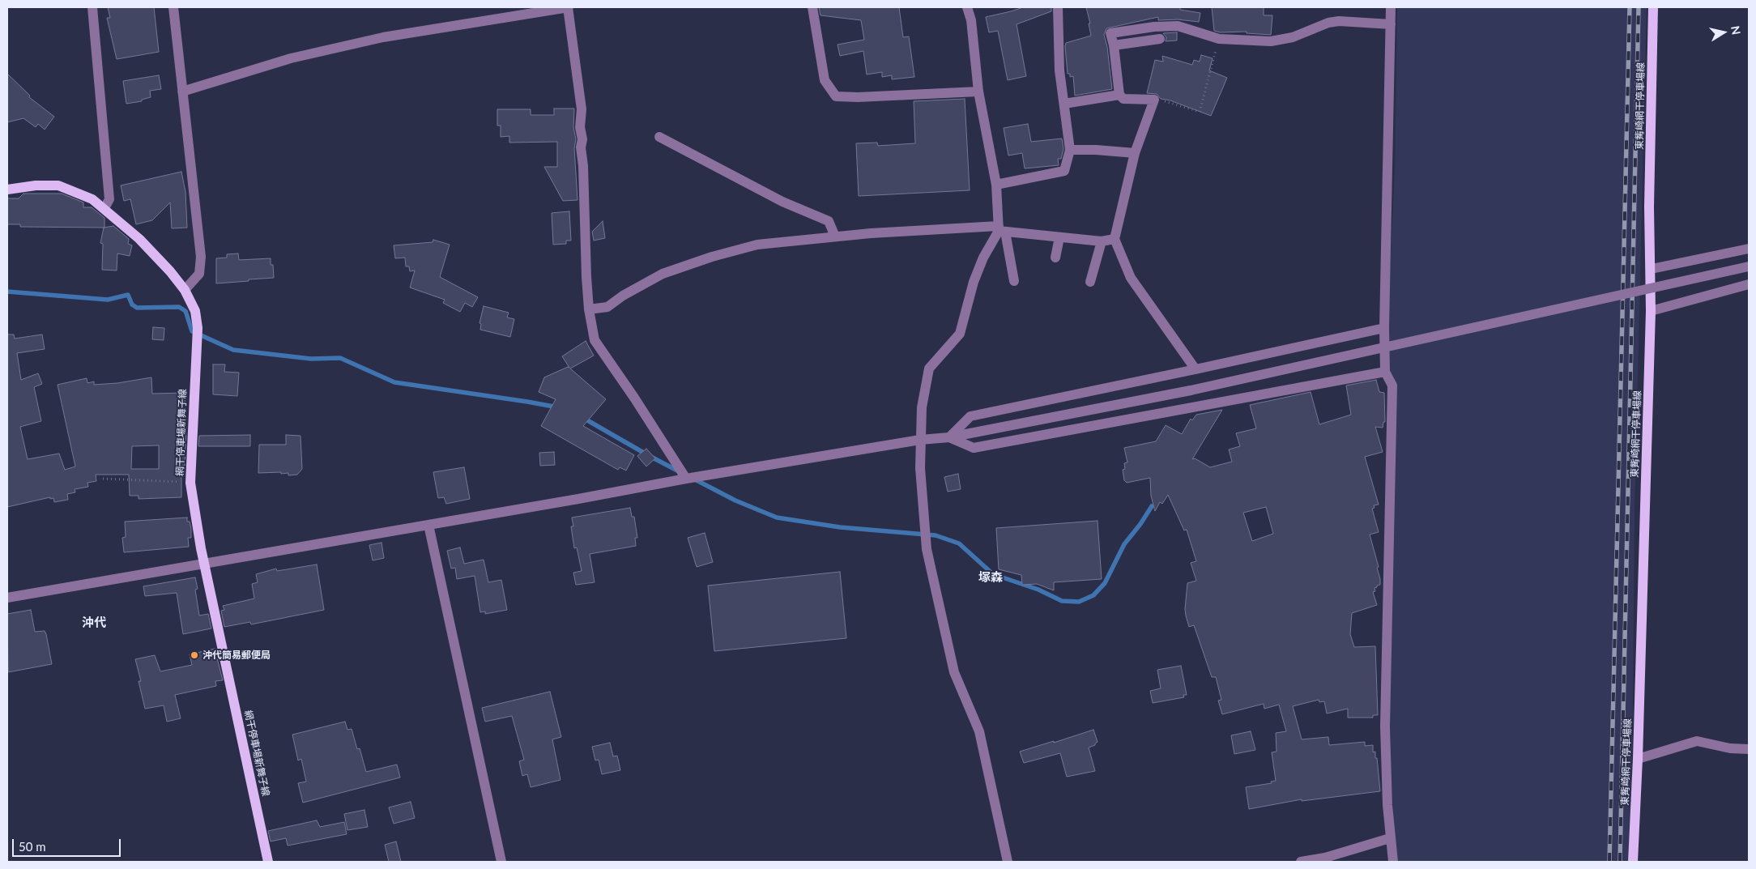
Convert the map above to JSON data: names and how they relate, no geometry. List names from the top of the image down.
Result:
{
  "streets": {
    "main road": ["東觜崎網干停車場線", "網干停車場新舞子線"]
  },
  "districts": ["塚森", "沖代"],
  "places": ["沖代簡易郵便局"],
  "scale_bar": "50 m",
  "north": "right"
}
